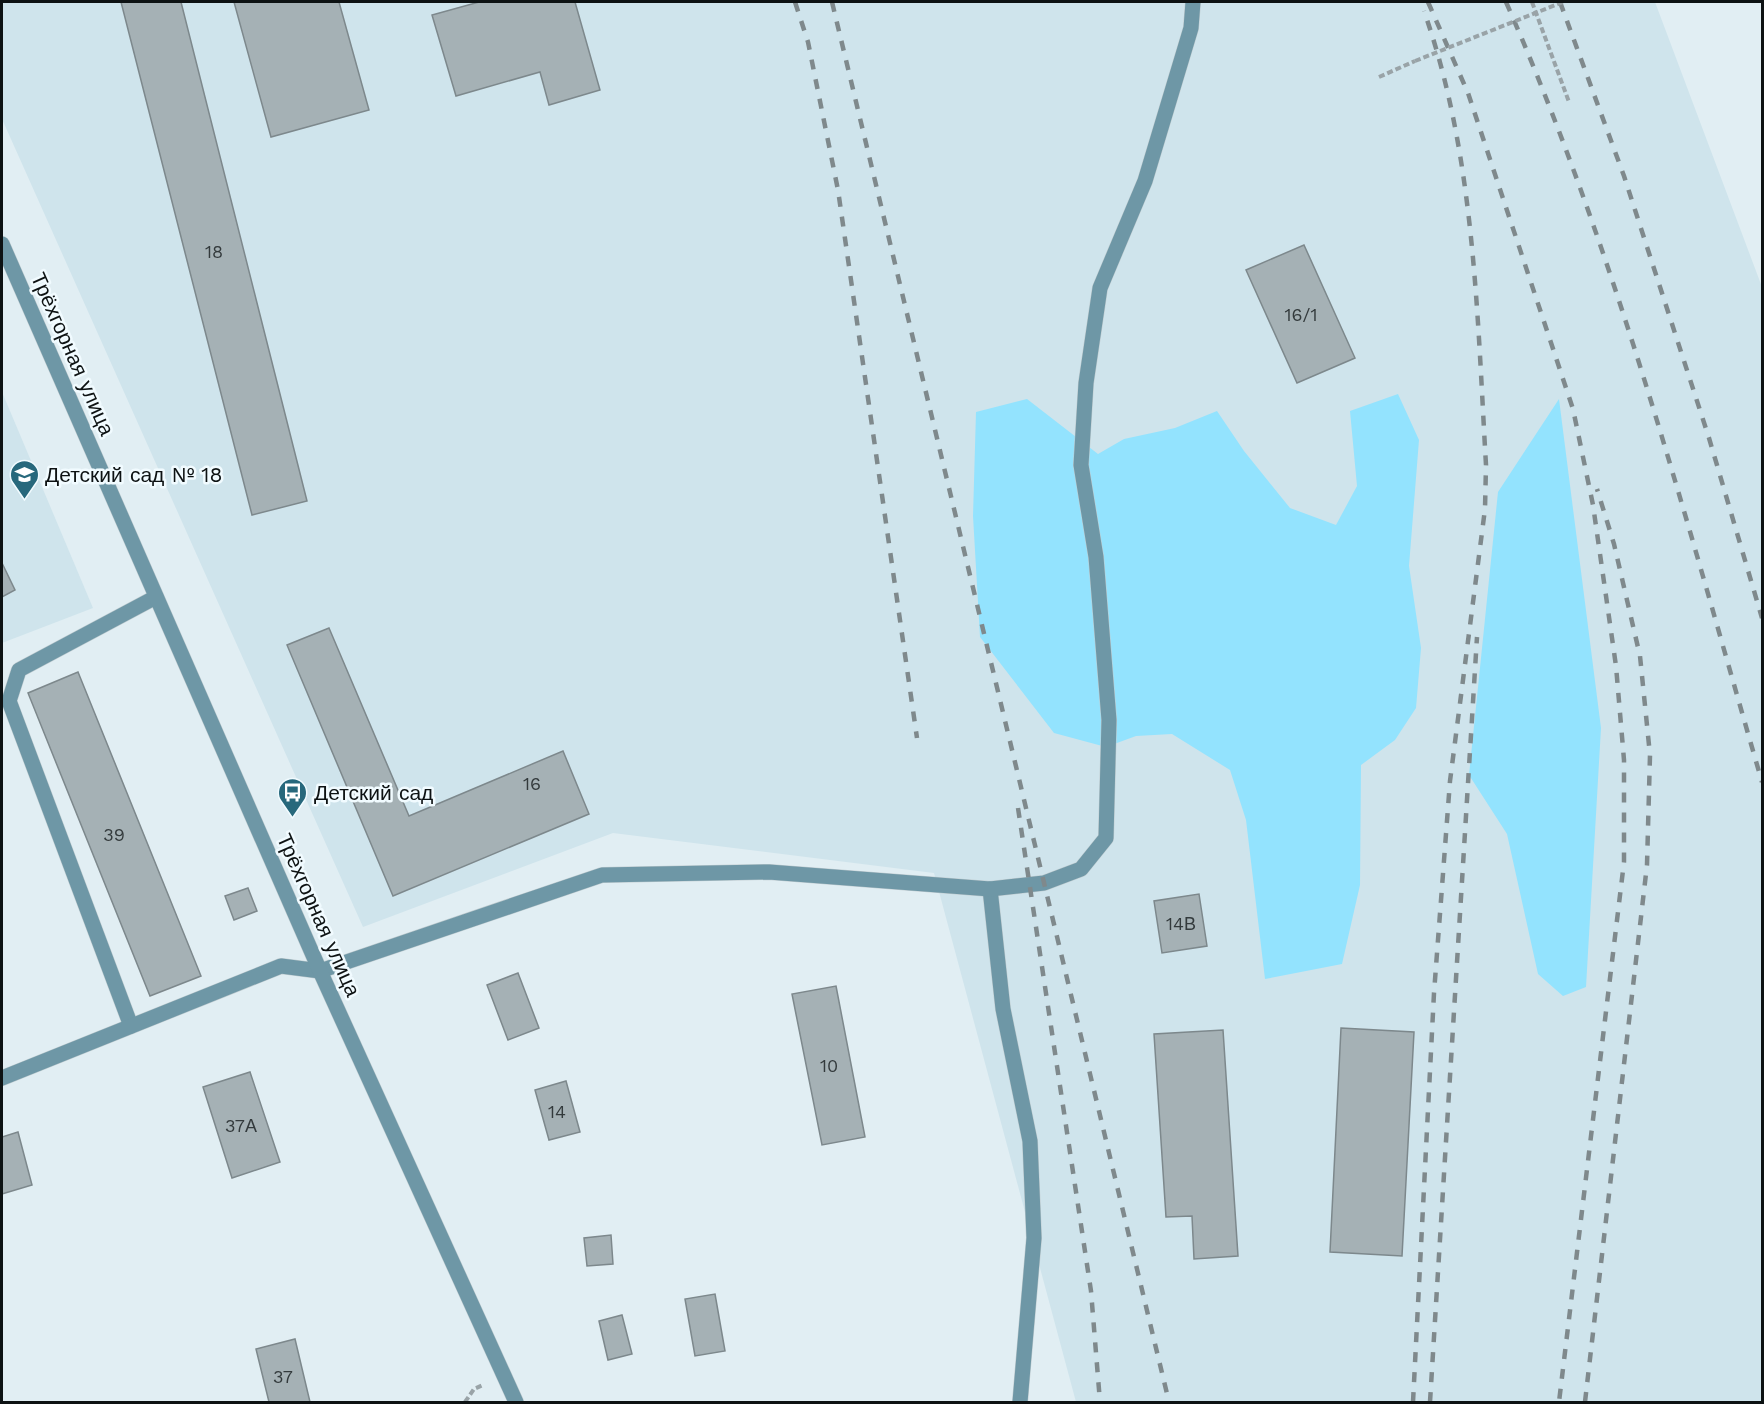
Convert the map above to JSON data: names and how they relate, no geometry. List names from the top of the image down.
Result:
{
  "streets": {
    "street": ["Трёхгорная улица"]
  },
  "places": {
    "school or university": ["Детский сад № 18"],
    "bus stop": ["Детский сад"]
  },
  "house_numbers": [
    "18",
    "16/1",
    "16",
    "39",
    "14В",
    "10",
    "14",
    "37А",
    "37"
  ]
}
